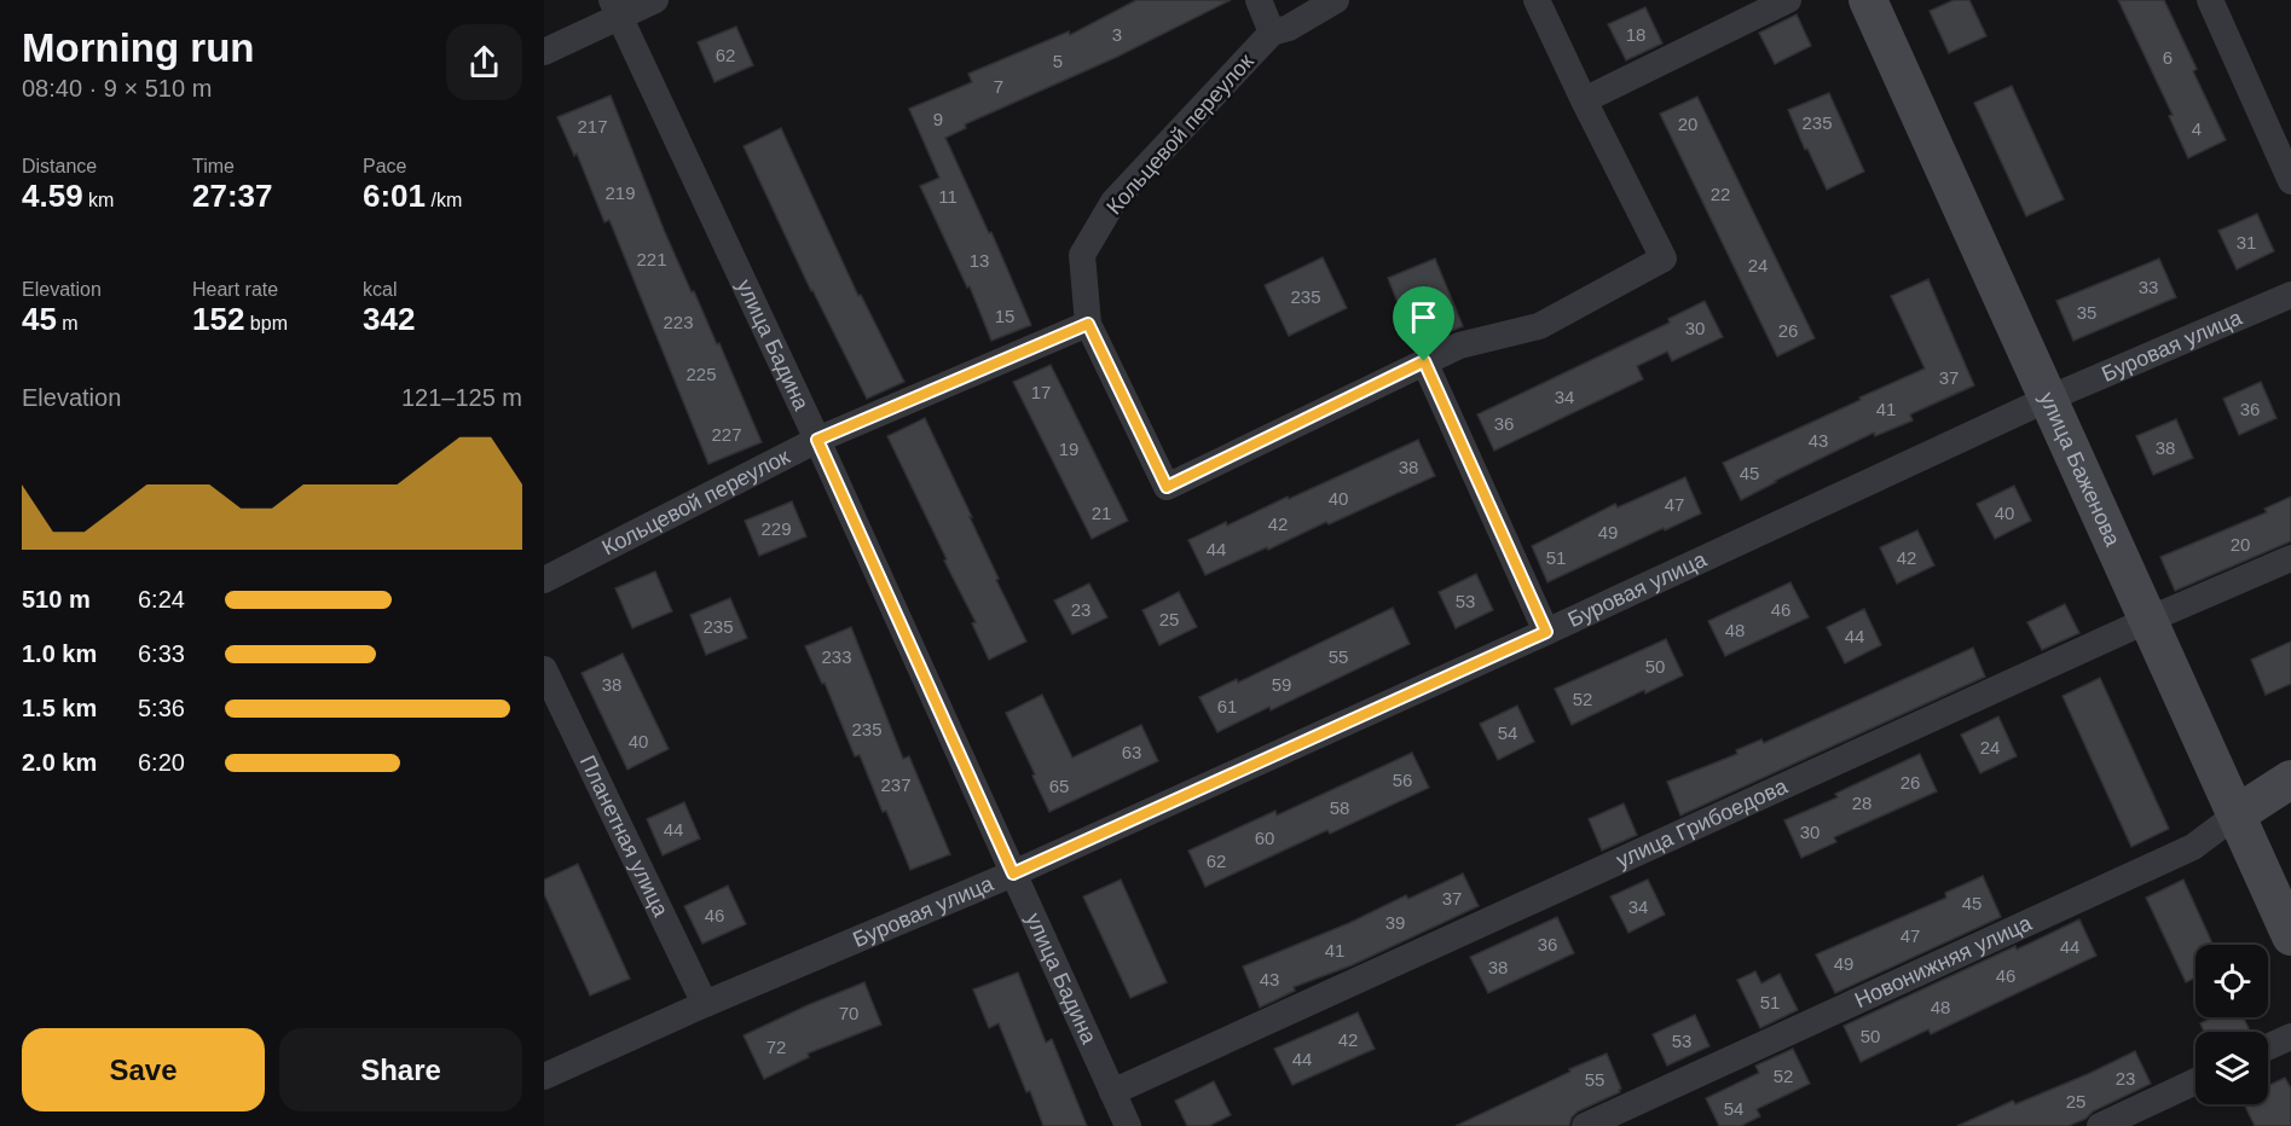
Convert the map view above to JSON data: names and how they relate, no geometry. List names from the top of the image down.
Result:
{
  "streets": {
    "main road": ["улица Баженова", "Новонижняя улица"],
    "street": [
      "Кольцевой переулок",
      "улица Бадина",
      "Буровая улица",
      "улица Грибоедова",
      "Планетная улица"
    ]
  },
  "crossings": [
    ["Кольцевой переулок", "улица Бадина"],
    ["улица Бадина", "Буровая улица"],
    ["улица Бадина", "улица Грибоедова"],
    ["Буровая улица", "улица Баженова"],
    ["Буровая улица", "Планетная улица"],
    ["улица Баженова", "улица Грибоедова"],
    ["улица Баженова", "Новонижняя улица"]
  ],
  "house_numbers": [
    "3",
    "18",
    "62",
    "6",
    "5",
    "7",
    "9",
    "235",
    "20",
    "217",
    "4",
    "219",
    "22",
    "11",
    "31",
    "221",
    "13",
    "24",
    "33",
    "235",
    "35",
    "15",
    "223",
    "30",
    "26",
    "225",
    "37",
    "17",
    "34",
    "41",
    "36",
    "36",
    "227",
    "43",
    "38",
    "19",
    "38",
    "45",
    "40",
    "47",
    "21",
    "40",
    "42",
    "229",
    "49",
    "20",
    "44",
    "51",
    "42",
    "53",
    "23",
    "46",
    "25",
    "235",
    "48",
    "44",
    "233",
    "55",
    "50",
    "38",
    "59",
    "52",
    "61",
    "235",
    "54",
    "40",
    "24",
    "63",
    "56",
    "26",
    "237",
    "65",
    "28",
    "58",
    "44",
    "30",
    "60",
    "62",
    "37",
    "45",
    "34",
    "46",
    "39",
    "47",
    "36",
    "44",
    "41",
    "49",
    "38",
    "46",
    "43",
    "51",
    "48",
    "70",
    "50",
    "42",
    "53",
    "72",
    "44",
    "52",
    "23",
    "55",
    "25",
    "54"
  ],
  "page": {
    "heading": ["Morning run", "08:40 · 9 × 510 m"],
    "stats": [
      ["Distance", "4.59 km"],
      ["Time", "27:37"],
      ["Pace", "6:01 /km"],
      ["Elevation", "45 m"],
      ["Heart rate", "152 bpm"],
      ["kcal", "342"]
    ],
    "chart": ["Elevation", "121–125 m"],
    "list": [
      {
        "name": "510 m",
        "note": "6:24"
      },
      {
        "name": "1.0 km",
        "note": "6:33"
      },
      {
        "name": "1.5 km",
        "note": "5:36"
      },
      {
        "name": "2.0 km",
        "note": "6:20"
      }
    ],
    "buttons": ["Save", "Share"]
  }
}
